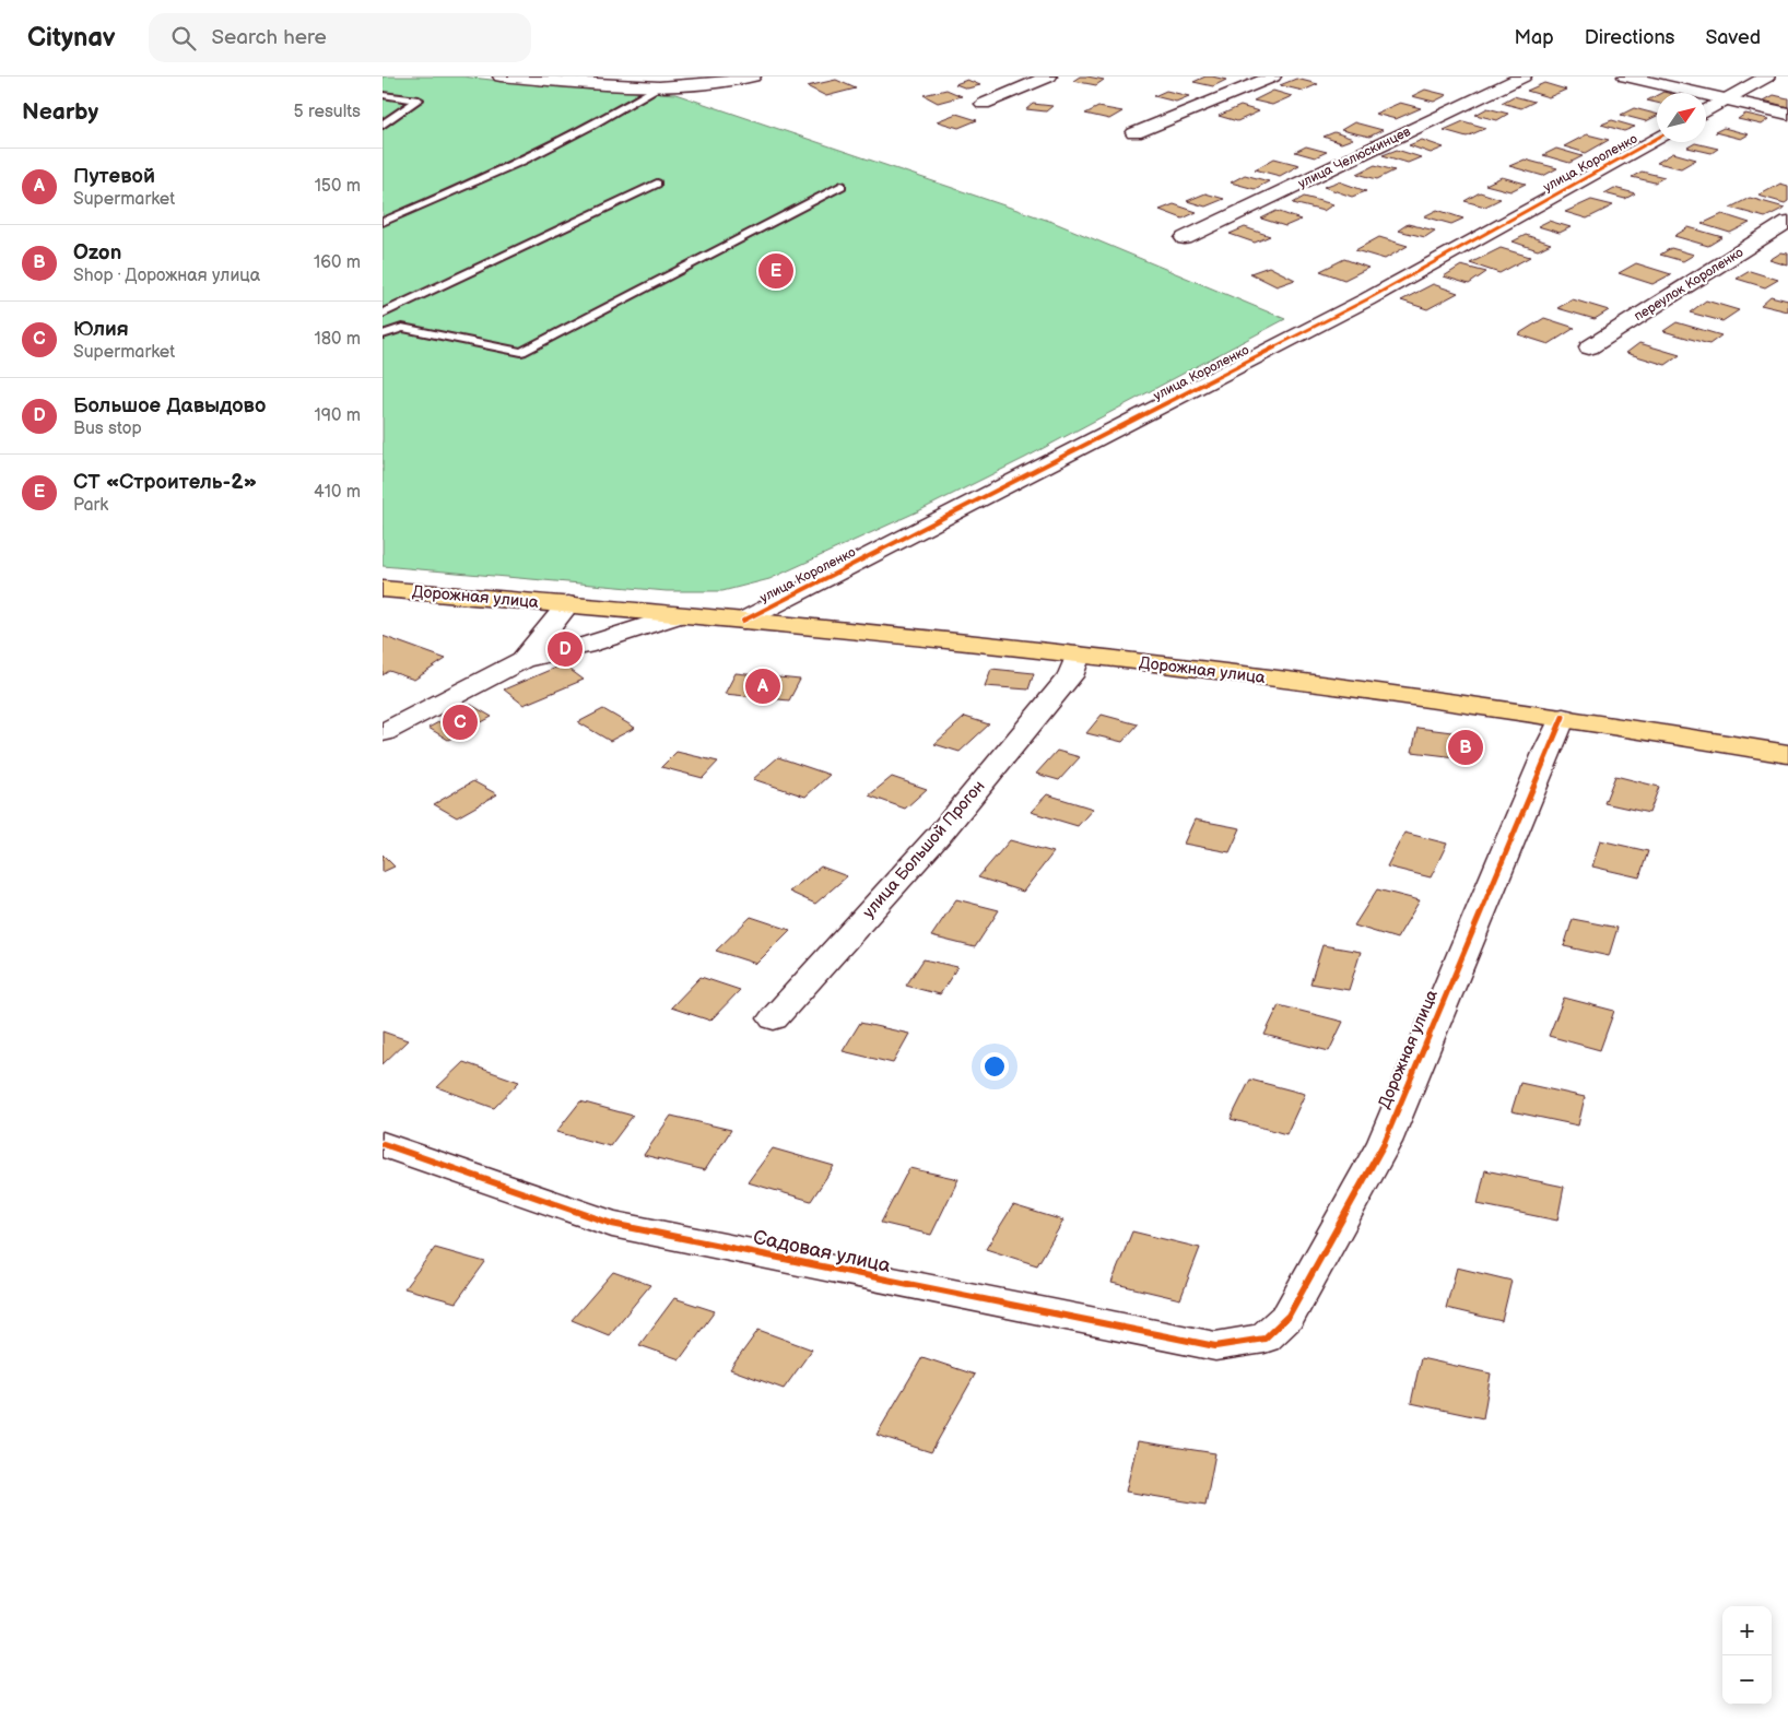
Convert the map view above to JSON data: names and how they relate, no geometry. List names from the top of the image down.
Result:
{
  "streets": {
    "main road": ["Дорожная улица"],
    "street": [
      "улица Челюскинцев",
      "улица Короленко",
      "переулок Короленко",
      "улица Большой Прогон",
      "Садовая улица"
    ]
  },
  "crossings": [
    ["улица Короленко", "Дорожная улица"],
    ["Дорожная улица", "улица Большой Прогон"],
    ["Дорожная улица", "Садовая улица"]
  ],
  "north": "top right",
  "page": {
    "header": "Citynav",
    "search": "Search here",
    "nav": ["Map", "Directions", "Saved"],
    "heading": ["Nearby", "5 results"],
    "list": [
      {
        "mark": "A",
        "name": "Путевой",
        "note": "Supermarket",
        "value": "150 m"
      },
      {
        "mark": "B",
        "name": "Ozon",
        "note": "Shop · Дорожная улица",
        "value": "160 m"
      },
      {
        "mark": "C",
        "name": "Юлия",
        "note": "Supermarket",
        "value": "180 m"
      },
      {
        "mark": "D",
        "name": "Большое Давыдово",
        "note": "Bus stop",
        "value": "190 m"
      },
      {
        "mark": "E",
        "name": "СТ «Строитель-2»",
        "note": "Park",
        "value": "410 m"
      }
    ],
    "pins": [
      "E",
      "D",
      "A",
      "C",
      "B"
    ],
    "map_buttons": ["+", "−"]
  }
}
